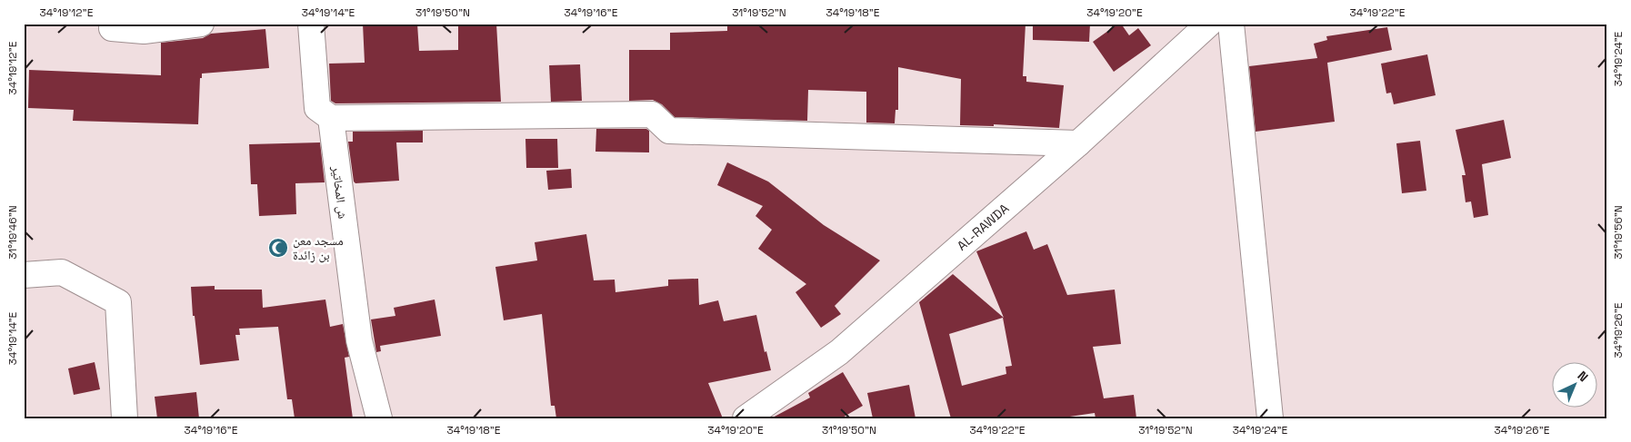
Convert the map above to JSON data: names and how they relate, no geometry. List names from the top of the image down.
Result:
{
  "streets": {
    "street": ["ش المخاتير", "AL-RAWDA"]
  },
  "places": {
    "mosque": ["مسجد معن بن زائدة"]
  },
  "north": "top right",
  "coordinates": [
    "34°19'12\"E",
    "34°19'14\"E",
    "31°19'50\"N",
    "34°19'16\"E",
    "31°19'52\"N",
    "34°19'18\"E",
    "34°19'20\"E",
    "34°19'22\"E",
    "34°19'24\"E",
    "31°19'56\"N",
    "31°19'46\"N",
    "34°19'26\"E"
  ]
}
